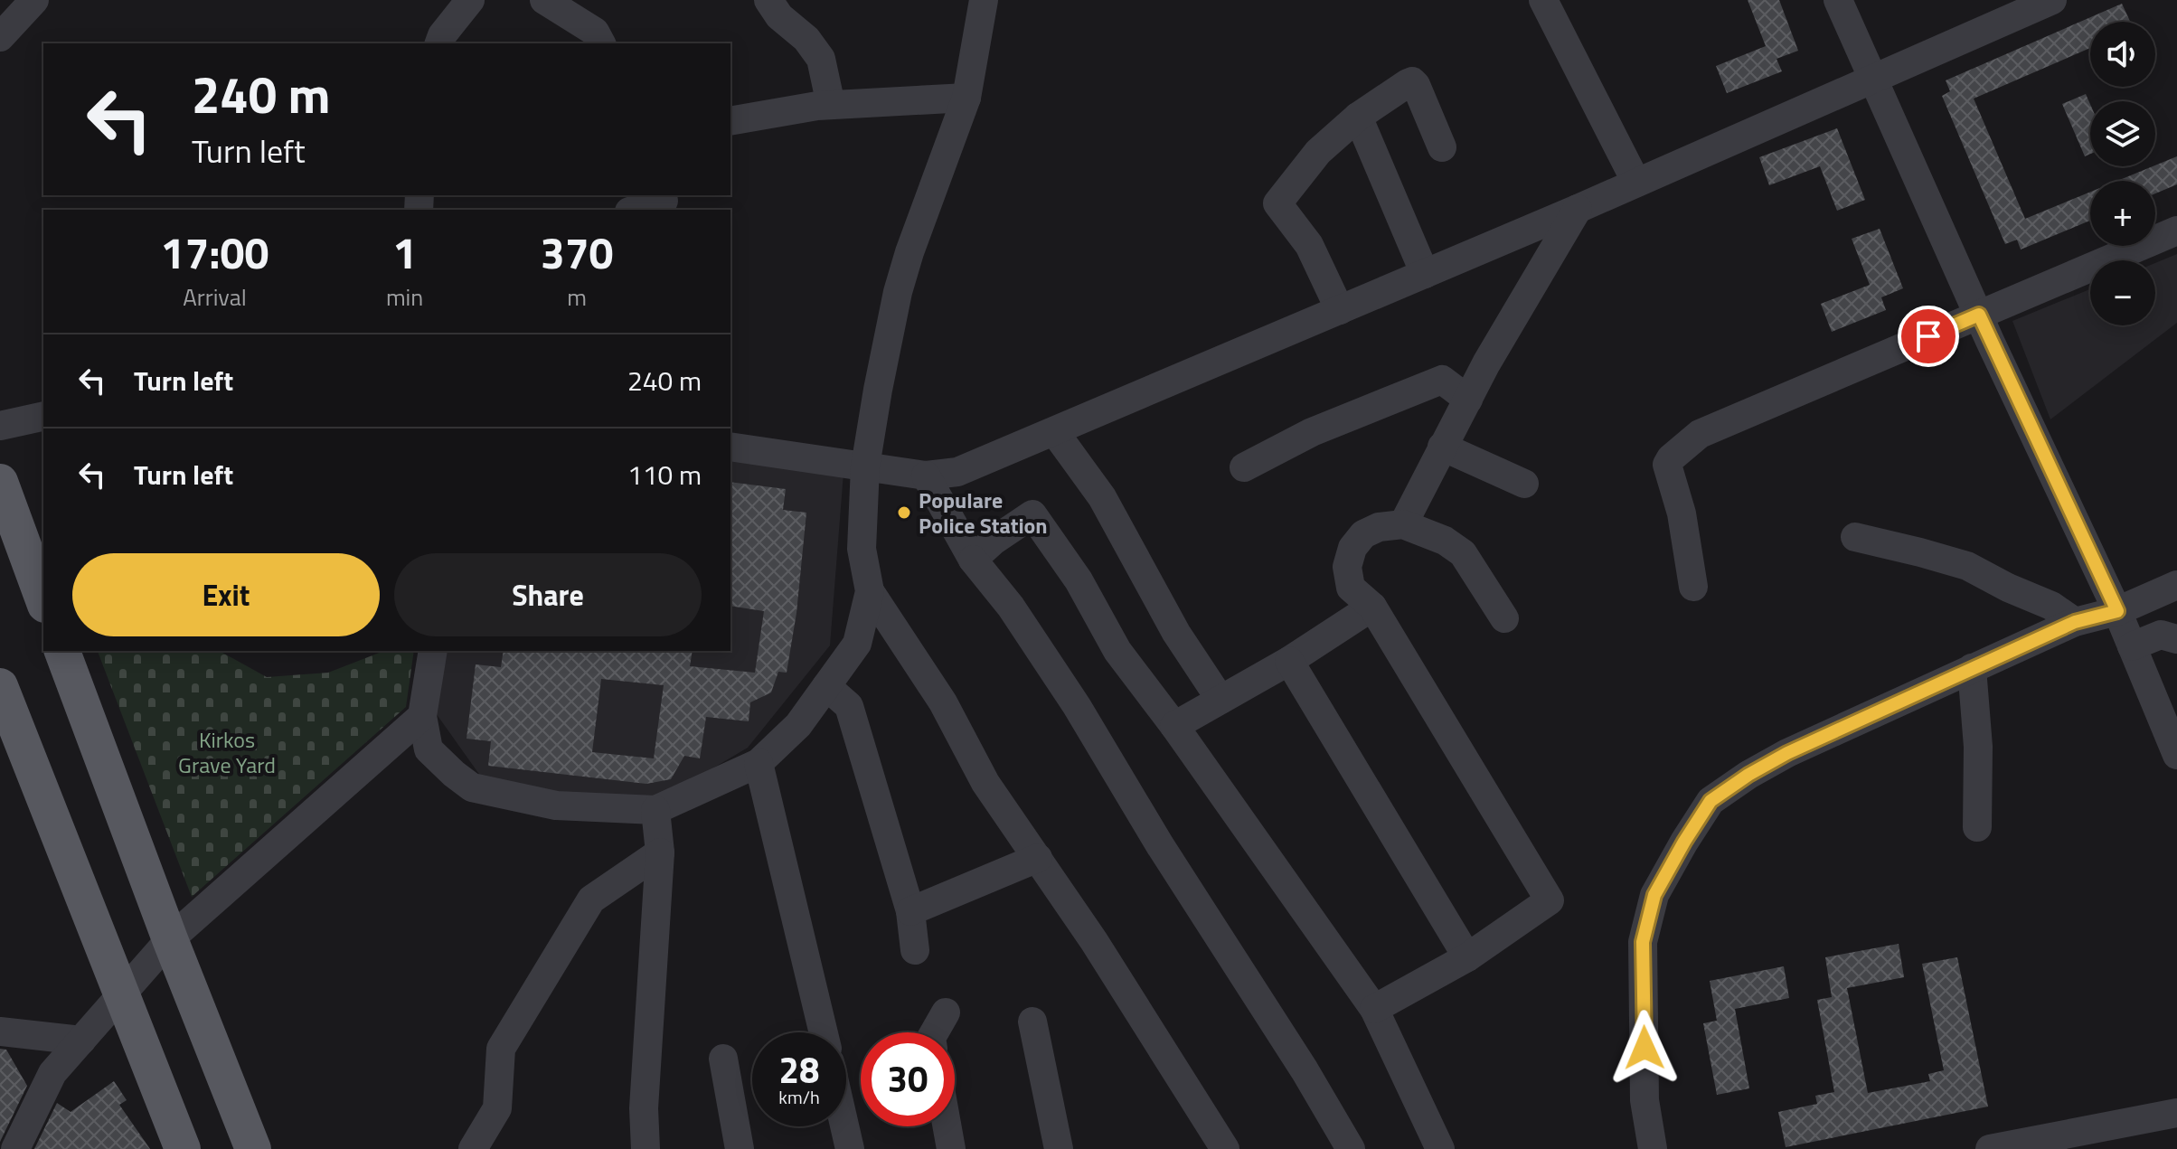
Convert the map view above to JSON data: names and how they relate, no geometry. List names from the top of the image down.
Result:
{
  "parks": ["Kirkos Grave Yard"],
  "places": ["Populare Police Station"],
  "page": {
    "map_buttons": ["+", "−"],
    "turn": ["240 m", "Turn left"],
    "eta": [
      "17:00",
      "Arrival",
      "1",
      "min",
      "370",
      "m"
    ],
    "list": [
      {
        "name": "Turn left",
        "value": "240 m"
      },
      {
        "name": "Turn left",
        "value": "110 m"
      }
    ],
    "buttons": ["Exit", "Share"],
    "speed": "28 km/h",
    "limit": "30"
  }
}
